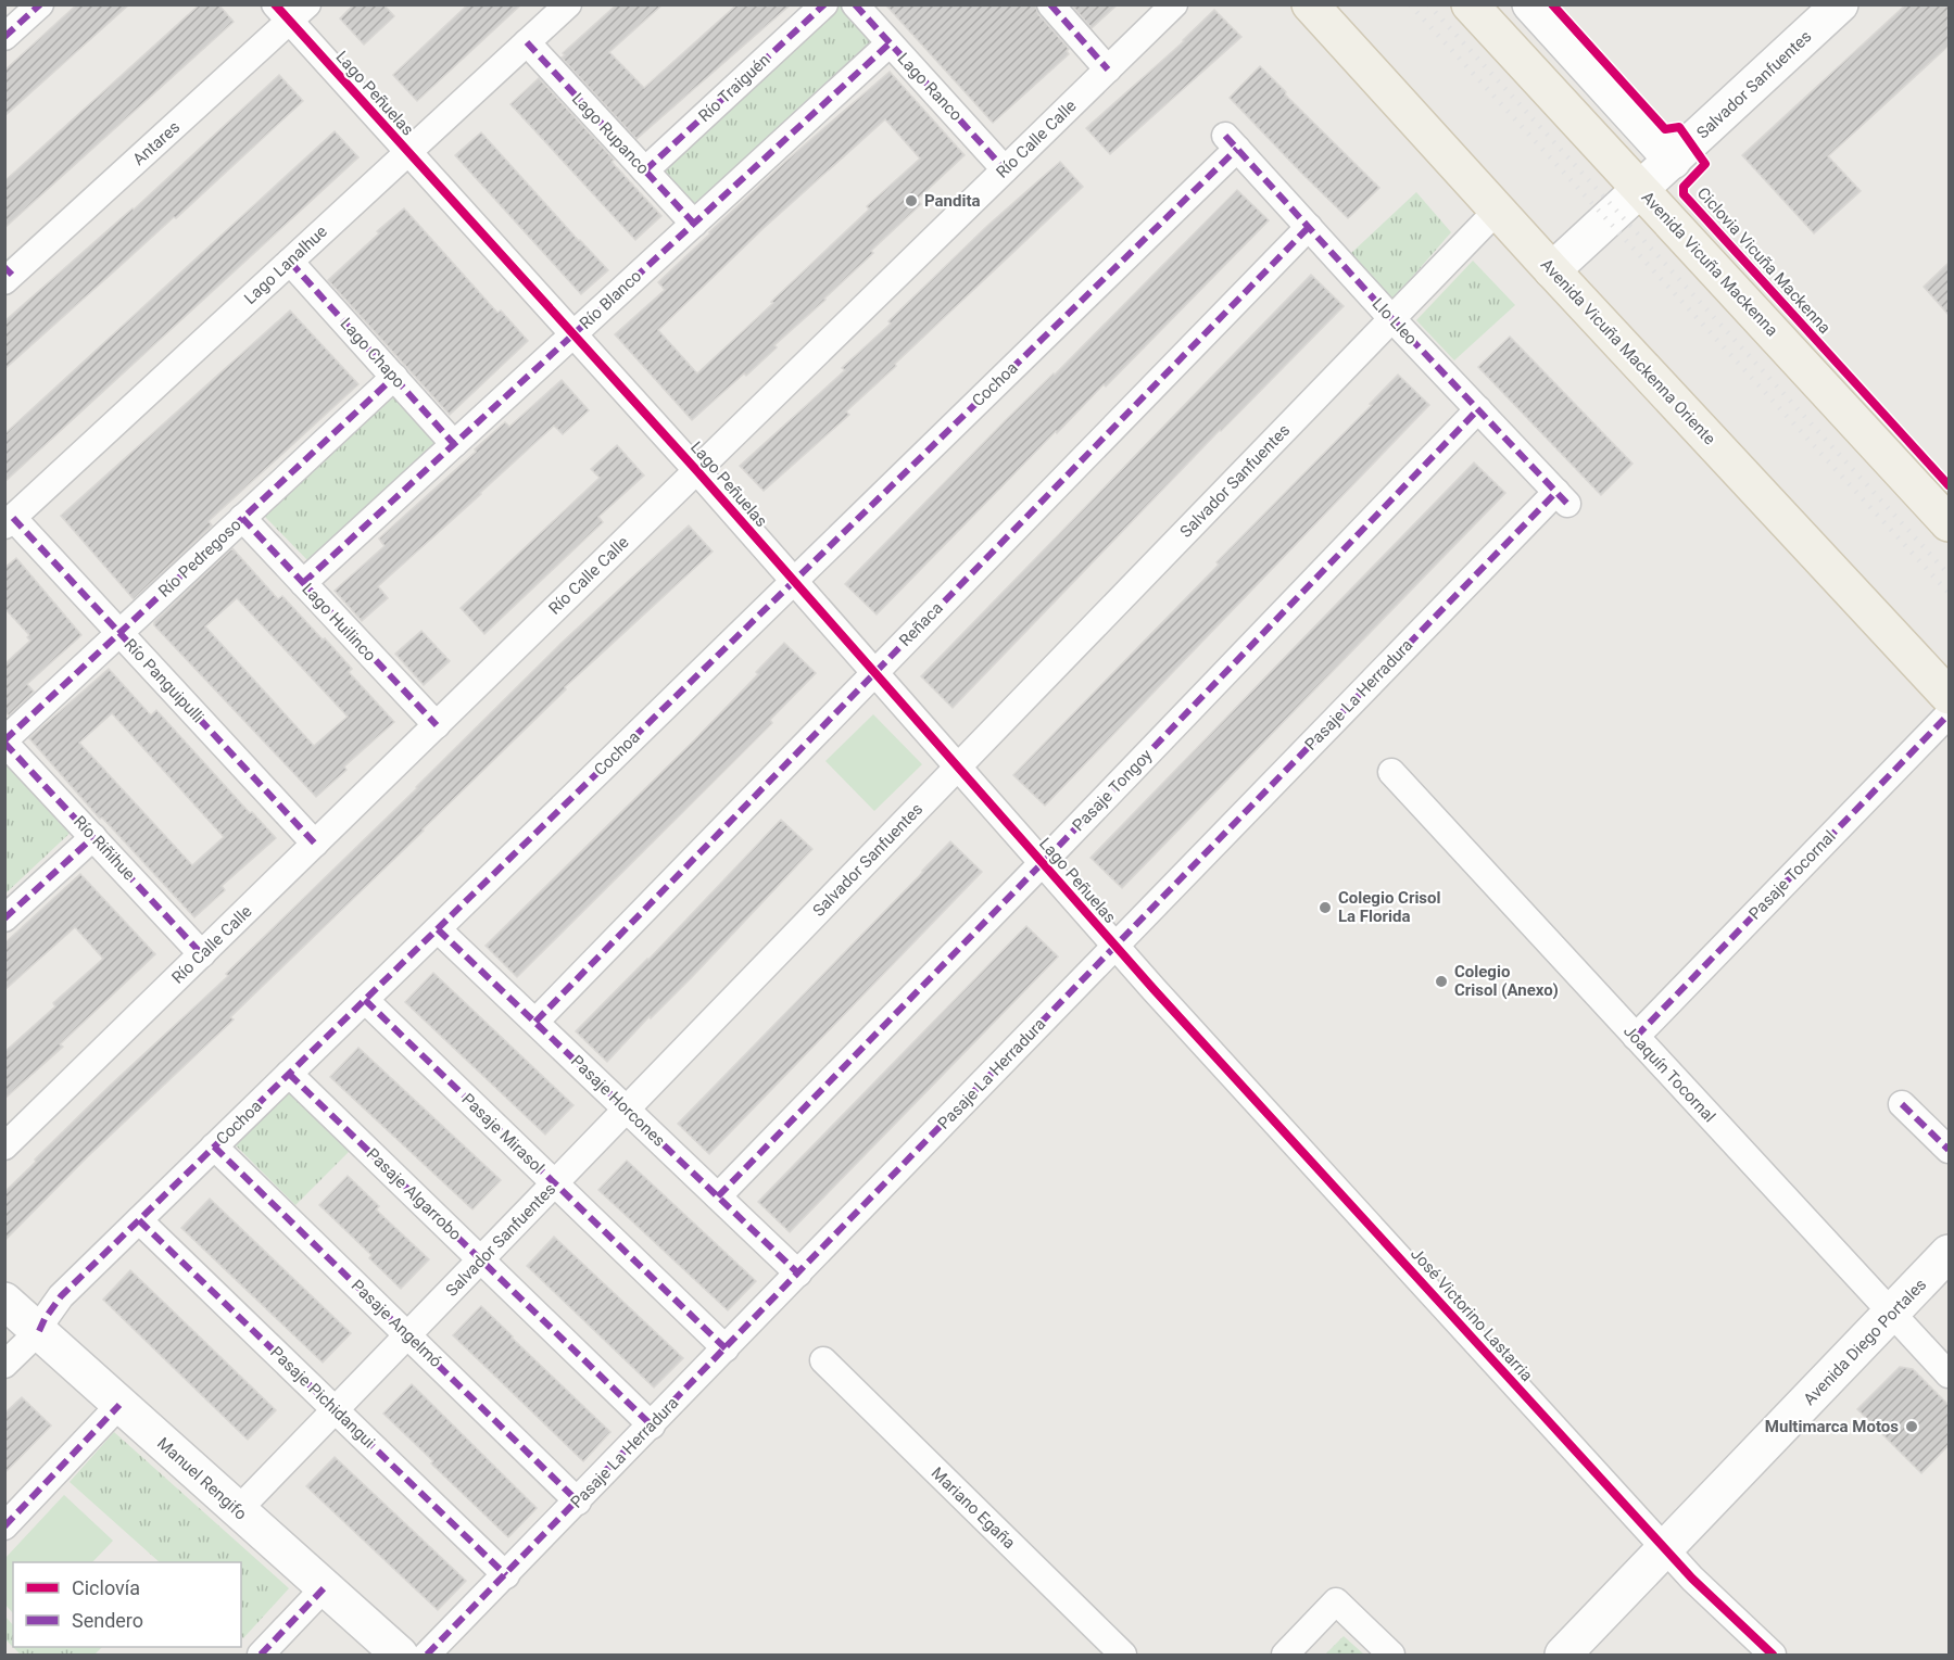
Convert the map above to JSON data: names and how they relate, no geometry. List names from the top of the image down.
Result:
{
  "streets": {
    "main road": ["Avenida Vicuña Mackenna", "Avenida Vicuña Mackenna Oriente"],
    "street": [
      "Salvador Sanfuentes",
      "Lago Ranco",
      "Río Traiguén",
      "Lago Peñuelas",
      "Lago Rupanco",
      "Río Calle Calle",
      "Antares",
      "Lago Lanalhue",
      "Río Blanco",
      "Llo Lleo",
      "Lago Chapo",
      "Cochoa",
      "Río Pedregoso",
      "Lago Huilinco",
      "Reñaca",
      "Río Panguipulli",
      "Pasaje La Herradura",
      "Pasaje Tongoy",
      "Río Riñihue",
      "Pasaje Tocornal",
      "Joaquín Tocornal",
      "Pasaje Horcones",
      "Pasaje Mirasol",
      "Pasaje Algarrobo",
      "José Victorino Lastarria",
      "Pasaje Angelmó",
      "Avenida Diego Portales",
      "Pasaje Pichidangui",
      "Manuel Rengifo",
      "Mariano Egaña"
    ],
    "cycle path": ["Ciclovia Vicuña Mackenna"]
  },
  "crossings": [
    ["Salvador Sanfuentes", "Lago Peñuelas"],
    ["Salvador Sanfuentes", "Avenida Vicuña Mackenna"],
    ["Salvador Sanfuentes", "Llo Lleo"],
    ["Salvador Sanfuentes", "Avenida Vicuña Mackenna Oriente"],
    ["Salvador Sanfuentes", "Pasaje Horcones"],
    ["Salvador Sanfuentes", "Pasaje Mirasol"],
    ["Salvador Sanfuentes", "Pasaje Algarrobo"],
    ["Salvador Sanfuentes", "Pasaje Angelmó"],
    ["Salvador Sanfuentes", "Pasaje Pichidangui"],
    ["Salvador Sanfuentes", "Manuel Rengifo"],
    ["Lago Ranco", "Río Calle Calle"],
    ["Lago Ranco", "Río Blanco"],
    ["Río Traiguén", "Lago Rupanco"],
    ["Lago Peñuelas", "Río Calle Calle"],
    ["Lago Peñuelas", "Antares"],
    ["Lago Peñuelas", "Lago Lanalhue"],
    ["Lago Peñuelas", "Río Blanco"],
    ["Lago Peñuelas", "Cochoa"],
    ["Lago Peñuelas", "Reñaca"],
    ["Lago Peñuelas", "Pasaje La Herradura"],
    ["Lago Peñuelas", "Pasaje Tongoy"],
    ["Lago Peñuelas", "José Victorino Lastarria"],
    ["Lago Rupanco", "Lago Lanalhue"],
    ["Lago Rupanco", "Río Blanco"],
    ["Río Calle Calle", "Lago Huilinco"],
    ["Río Calle Calle", "Río Panguipulli"],
    ["Río Calle Calle", "Río Riñihue"],
    ["Lago Lanalhue", "Lago Chapo"],
    ["Lago Lanalhue", "Río Panguipulli"],
    ["Río Blanco", "Lago Chapo"],
    ["Río Blanco", "Lago Huilinco"],
    ["Llo Lleo", "Cochoa"],
    ["Llo Lleo", "Reñaca"],
    ["Llo Lleo", "Pasaje La Herradura"],
    ["Llo Lleo", "Pasaje Tongoy"],
    ["Lago Chapo", "Río Pedregoso"],
    ["Cochoa", "Pasaje Horcones"],
    ["Cochoa", "Pasaje Mirasol"],
    ["Cochoa", "Pasaje Algarrobo"],
    ["Cochoa", "Pasaje Angelmó"],
    ["Cochoa", "Pasaje Pichidangui"],
    ["Cochoa", "Manuel Rengifo"],
    ["Río Pedregoso", "Lago Huilinco"],
    ["Río Pedregoso", "Río Panguipulli"],
    ["Río Pedregoso", "Río Riñihue"],
    ["Reñaca", "Pasaje Horcones"],
    ["Pasaje La Herradura", "Pasaje Horcones"],
    ["Pasaje La Herradura", "Pasaje Mirasol"],
    ["Pasaje La Herradura", "Pasaje Algarrobo"],
    ["Pasaje La Herradura", "Pasaje Angelmó"],
    ["Pasaje La Herradura", "Pasaje Pichidangui"],
    ["Pasaje Tongoy", "Pasaje Horcones"],
    ["Pasaje Tocornal", "Joaquín Tocornal"],
    ["Joaquín Tocornal", "Avenida Diego Portales"],
    ["José Victorino Lastarria", "Avenida Diego Portales"]
  ],
  "places": [
    "Pandita",
    "Colegio Crisol La Florida",
    "Colegio Crisol (Anexo)",
    "Multimarca Motos"
  ],
  "legend": ["Ciclovía", "Sendero"]
}
